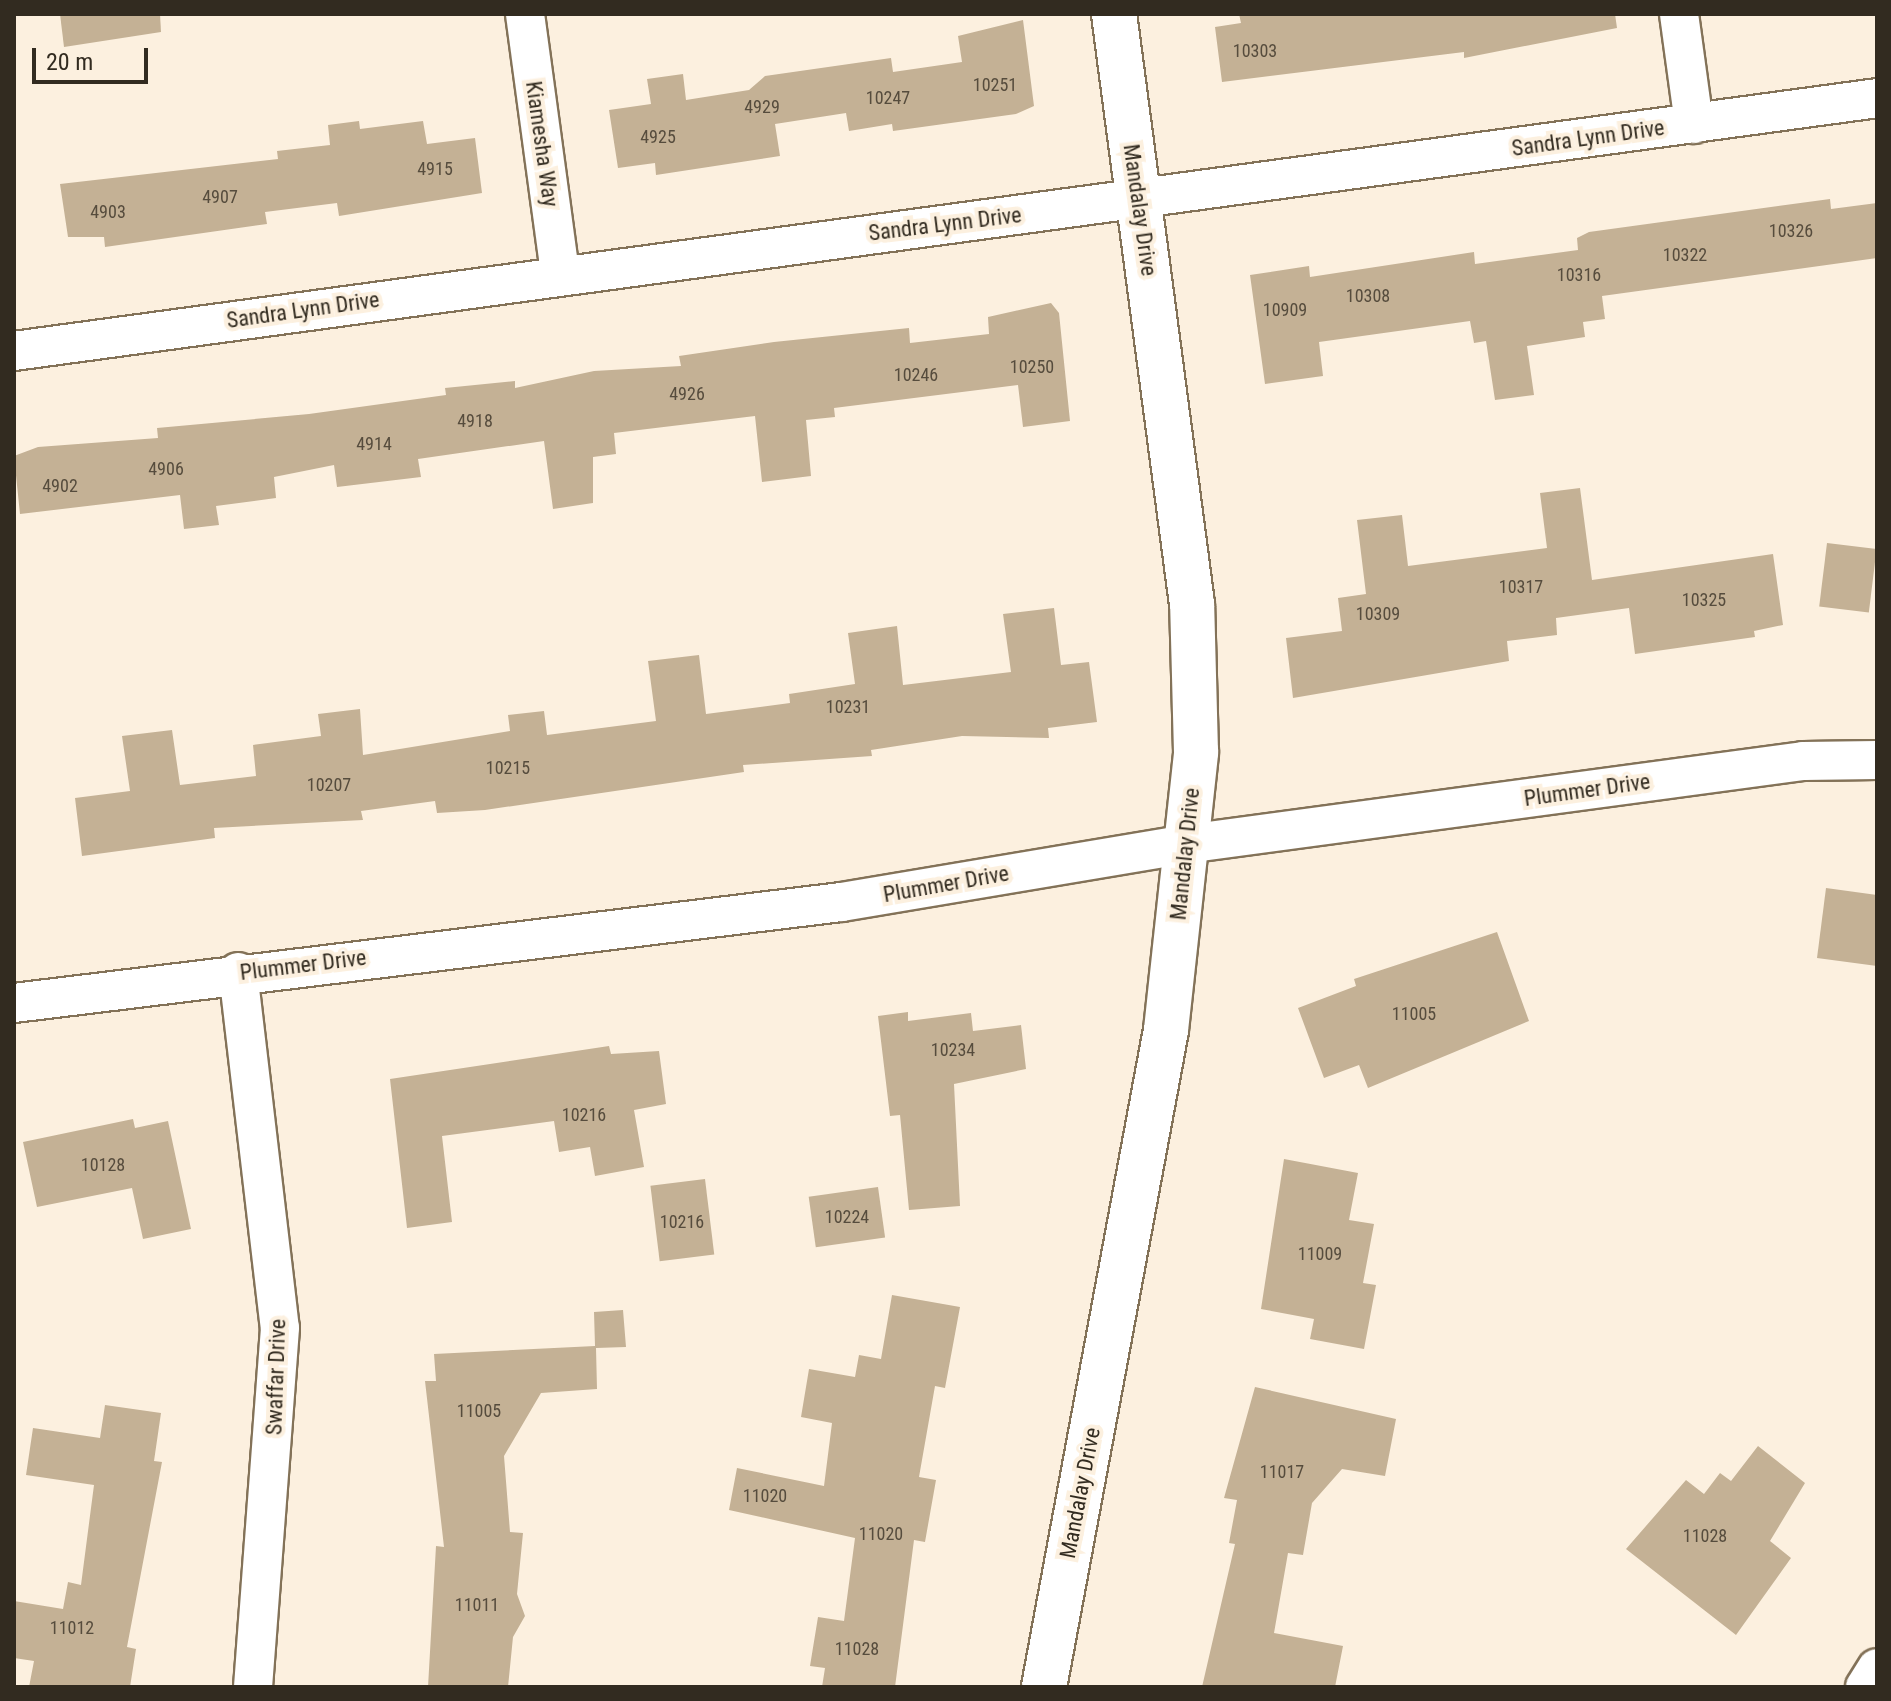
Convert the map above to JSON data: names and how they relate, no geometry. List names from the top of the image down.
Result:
{
  "streets": {
    "street": [
      "Sandra Lynn Drive",
      "Kiamesha Way",
      "Mandalay Drive",
      "Plummer Drive",
      "Swaffar Drive"
    ]
  },
  "crossings": [
    ["Sandra Lynn Drive", "Kiamesha Way"],
    ["Sandra Lynn Drive", "Mandalay Drive"],
    ["Mandalay Drive", "Plummer Drive"],
    ["Plummer Drive", "Swaffar Drive"]
  ],
  "house_numbers": [
    "10303",
    "10251",
    "10247",
    "4929",
    "4925",
    "4915",
    "4907",
    "4903",
    "10326",
    "10322",
    "10316",
    "10308",
    "10909",
    "10250",
    "10246",
    "4926",
    "4918",
    "4914",
    "4906",
    "4902",
    "10317",
    "10325",
    "10309",
    "10231",
    "10215",
    "10207",
    "11005",
    "10234",
    "10216",
    "10128",
    "10224",
    "10216",
    "11009",
    "11005",
    "11017",
    "11020",
    "11020",
    "11028",
    "11011",
    "11012",
    "11028"
  ],
  "scale_bar": "20 m"
}
